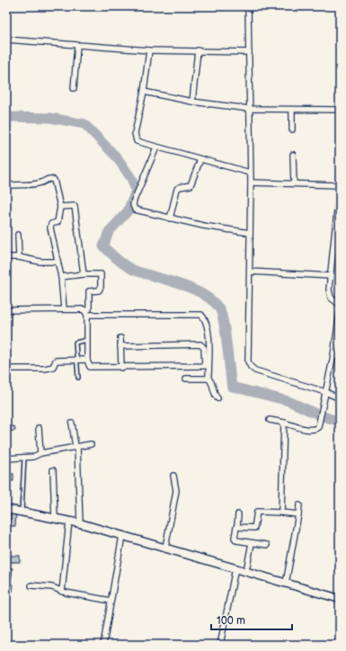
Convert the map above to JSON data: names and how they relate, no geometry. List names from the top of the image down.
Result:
{
  "scale_bar": "100 m"
}
